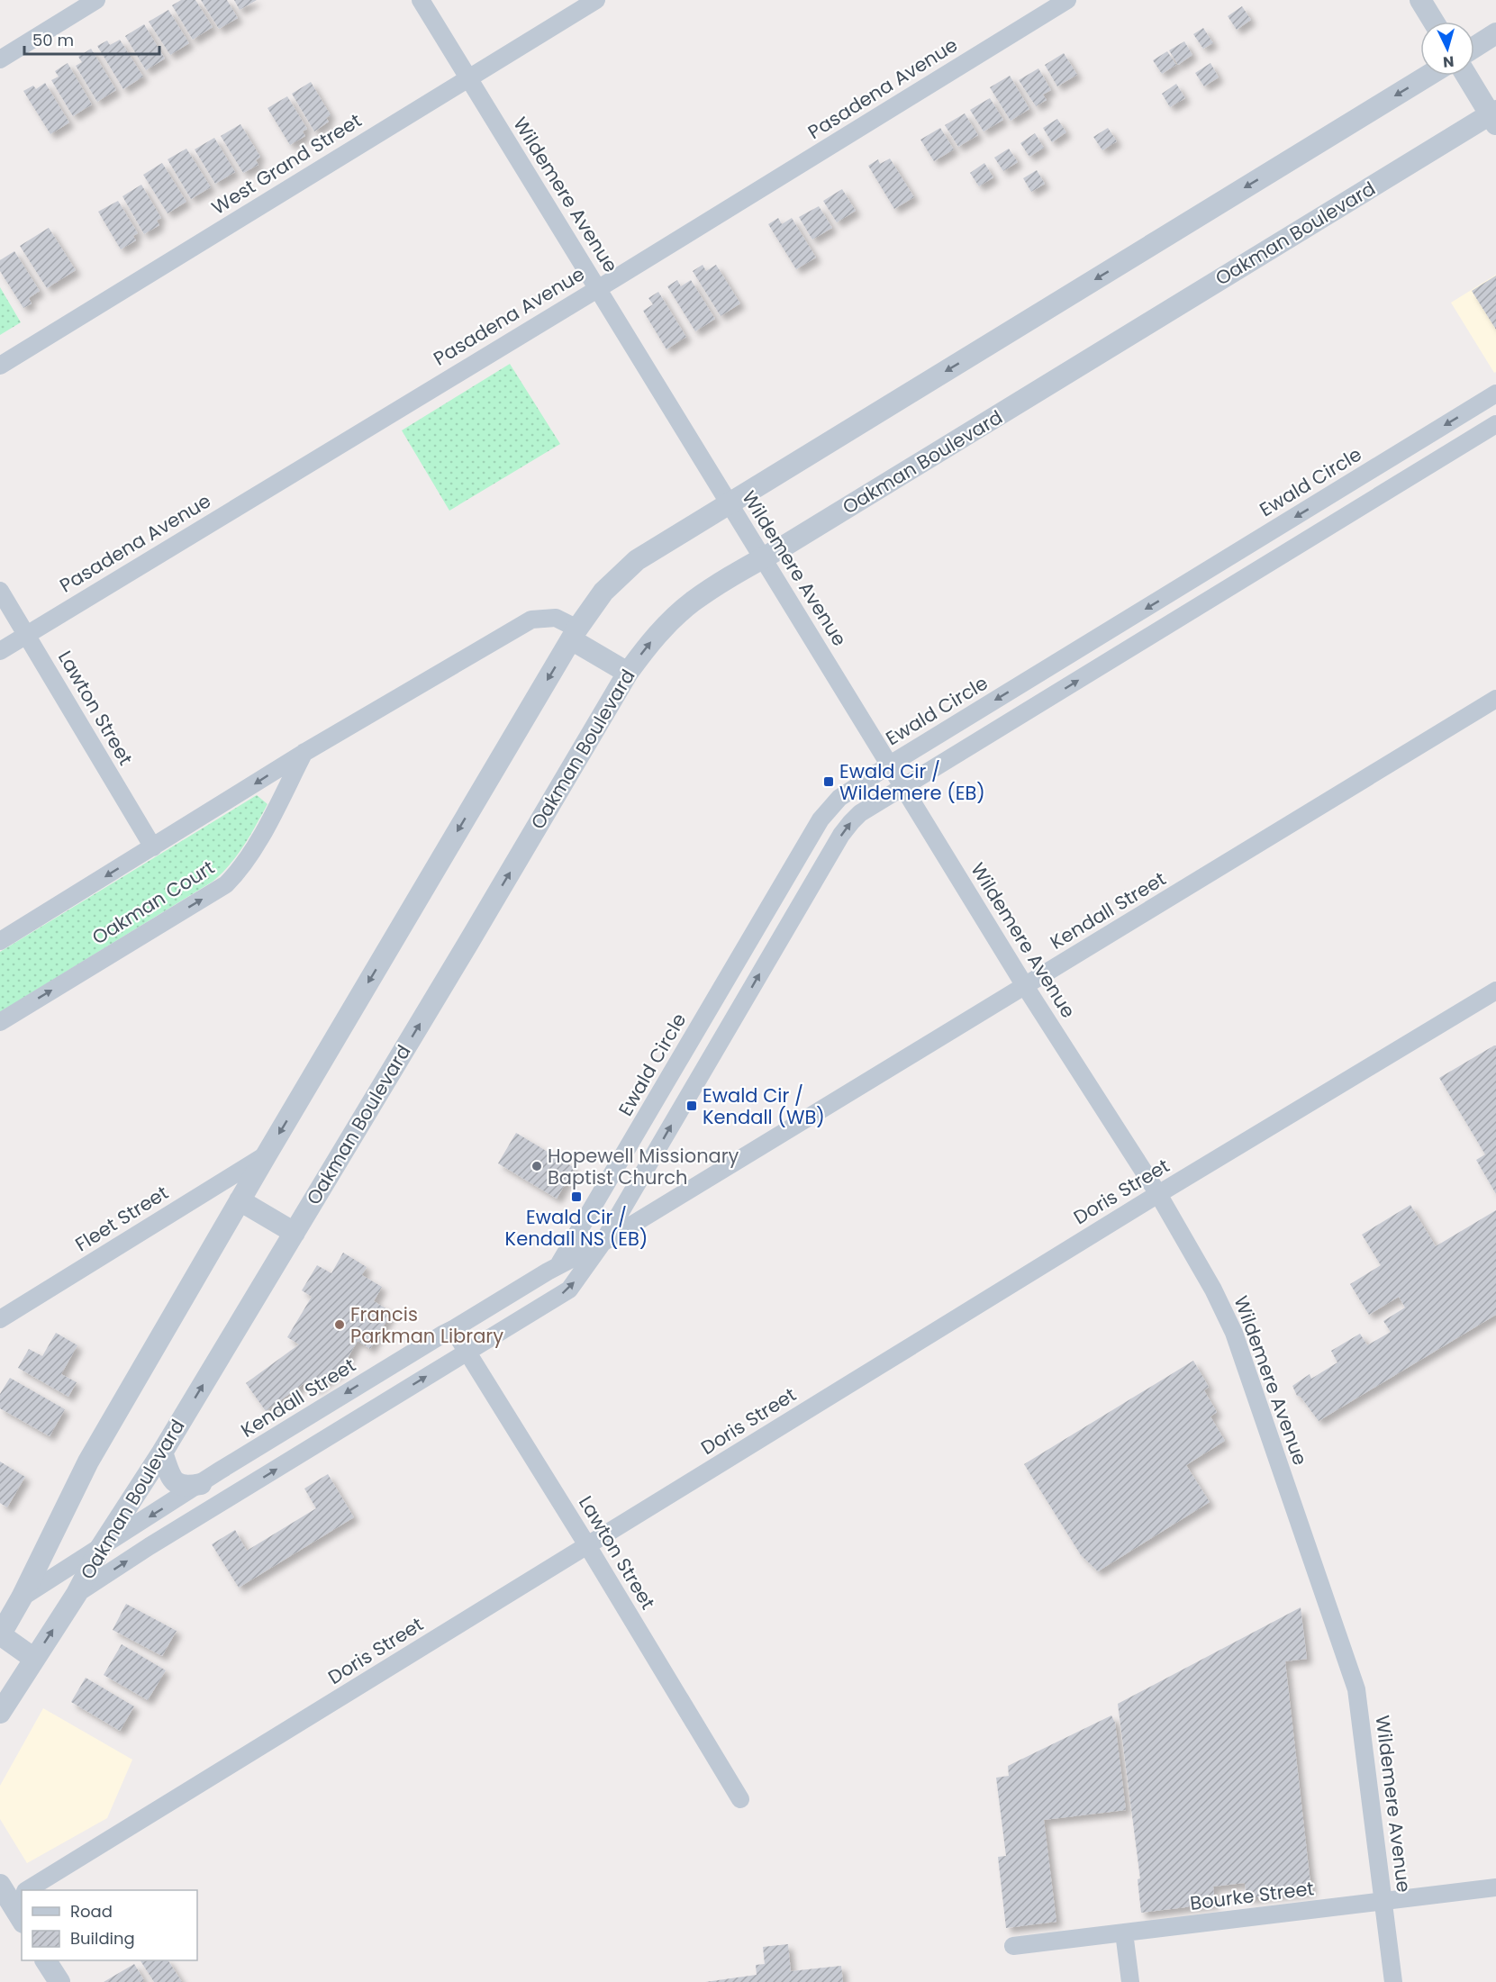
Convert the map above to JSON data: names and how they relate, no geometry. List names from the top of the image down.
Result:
{
  "streets": {
    "street": [
      "Pasadena Avenue",
      "West Grand Street",
      "Wildemere Avenue",
      "Oakman Boulevard",
      "Ewald Circle",
      "Lawton Street",
      "Oakman Court",
      "Kendall Street",
      "Doris Street",
      "Fleet Street",
      "Bourke Street"
    ]
  },
  "crossings": [
    ["Pasadena Avenue", "Wildemere Avenue"],
    ["Pasadena Avenue", "Lawton Street"],
    ["West Grand Street", "Wildemere Avenue"],
    ["Wildemere Avenue", "Oakman Boulevard"],
    ["Wildemere Avenue", "Ewald Circle"],
    ["Wildemere Avenue", "Kendall Street"],
    ["Wildemere Avenue", "Doris Street"],
    ["Wildemere Avenue", "Bourke Street"],
    ["Oakman Boulevard", "Kendall Street"],
    ["Ewald Circle", "Kendall Street"],
    ["Lawton Street", "Kendall Street"],
    ["Lawton Street", "Doris Street"]
  ],
  "places": {
    "transit": ["Ewald Cir / Wildemere (EB)", "Ewald Cir / Kendall (WB)", "Ewald Cir / Kendall NS (EB)"],
    "other": ["Hopewell Missionary Baptist Church", "Francis Parkman Library"]
  },
  "legend": ["Road", "Building"],
  "scale_bar": "50 m",
  "north": "bottom"
}
